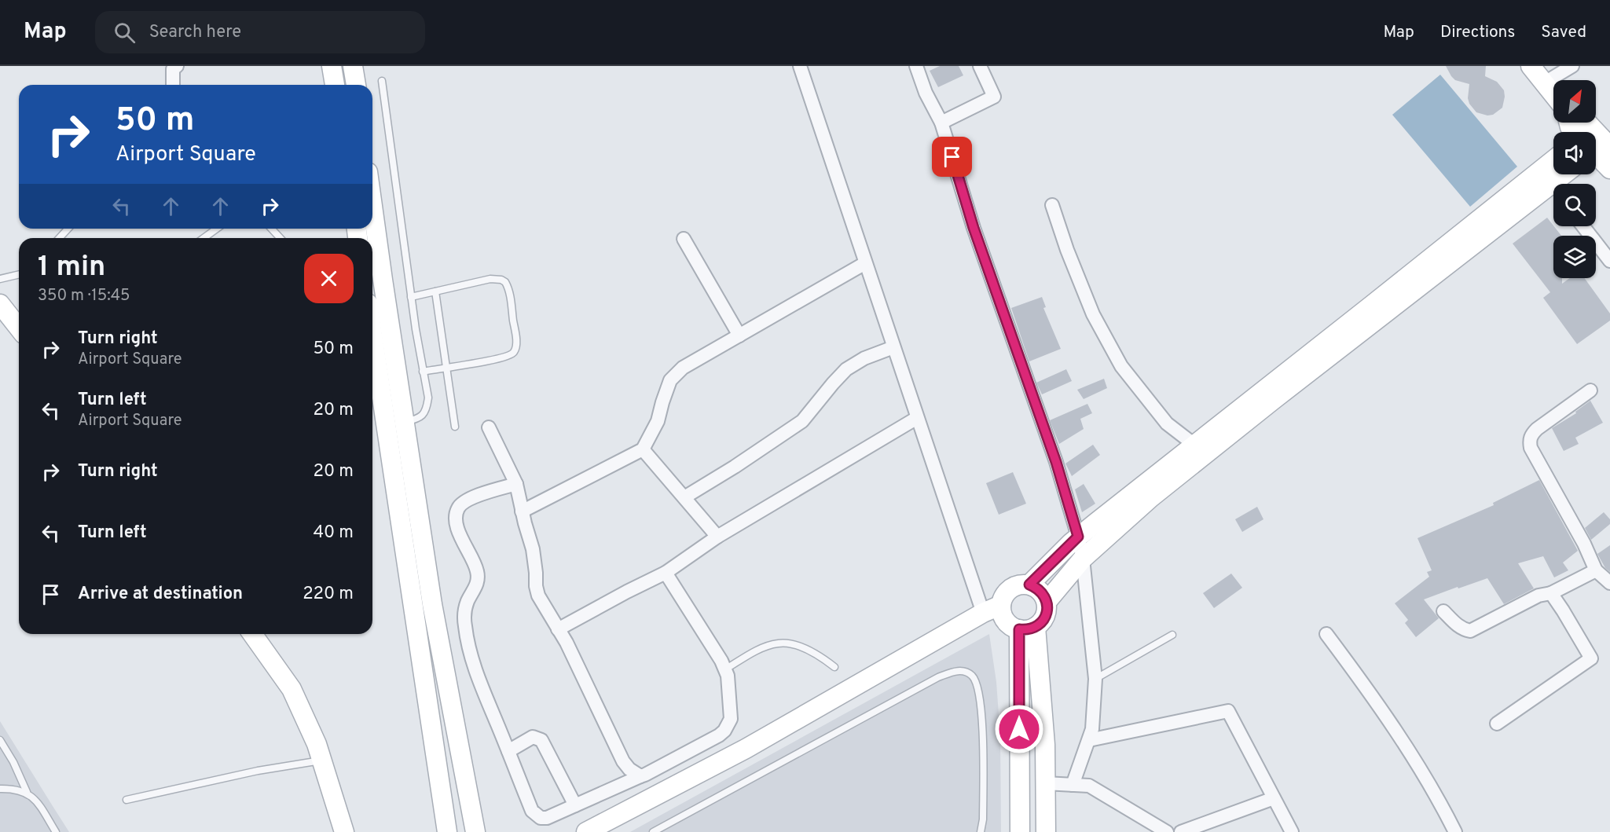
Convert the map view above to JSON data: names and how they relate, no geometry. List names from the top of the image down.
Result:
{
  "north": "top right",
  "page": {
    "header": "Map",
    "search": "Search here",
    "nav": ["Map", "Directions", "Saved"],
    "turn": ["50 m", "Airport Square"],
    "heading": ["1 min", "350 m · 15:45"],
    "list": [
      {
        "name": "Turn right",
        "note": "Airport Square",
        "value": "50 m"
      },
      {
        "name": "Turn left",
        "note": "Airport Square",
        "value": "20 m"
      },
      {
        "name": "Turn right",
        "value": "20 m"
      },
      {
        "name": "Turn left",
        "value": "40 m"
      },
      {
        "name": "Arrive at destination",
        "value": "220 m"
      }
    ]
  }
}
